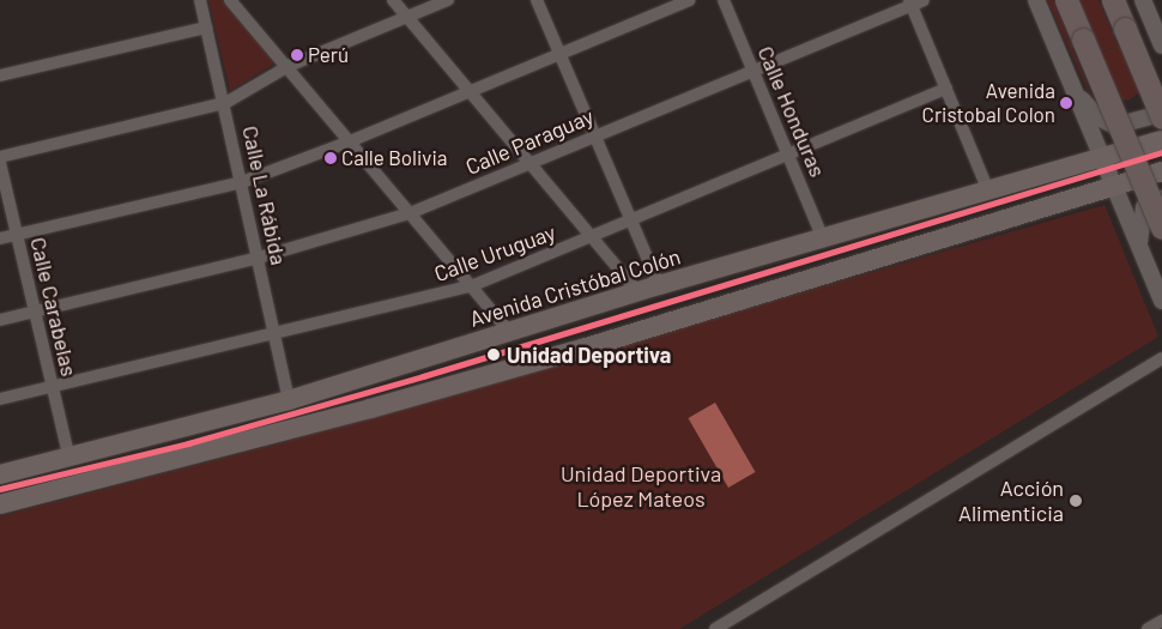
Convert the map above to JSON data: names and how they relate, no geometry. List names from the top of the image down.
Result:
{
  "streets": {
    "main road": ["Avenida Cristóbal Colón"],
    "street": [
      "Calle Honduras",
      "Calle Paraguay",
      "Calle La Rábida",
      "Calle Uruguay",
      "Calle Carabelas"
    ]
  },
  "crossings": [
    ["Calle Honduras", "Calle Paraguay"],
    ["Calle Honduras", "Calle Uruguay"],
    ["Calle Honduras", "Avenida Cristóbal Colón"],
    ["Calle Paraguay", "Calle La Rábida"],
    ["Calle Paraguay", "Calle Carabelas"],
    ["Calle La Rábida", "Calle Uruguay"],
    ["Calle La Rábida", "Avenida Cristóbal Colón"],
    ["Calle Uruguay", "Calle Carabelas"],
    ["Avenida Cristóbal Colón", "Calle Carabelas"]
  ],
  "parks": ["Unidad Deportiva López Mateos"],
  "places": [
    "Perú",
    "Avenida Cristobal Colon",
    "Calle Bolivia",
    "Unidad Deportiva",
    "Acción Alimenticia"
  ]
}
